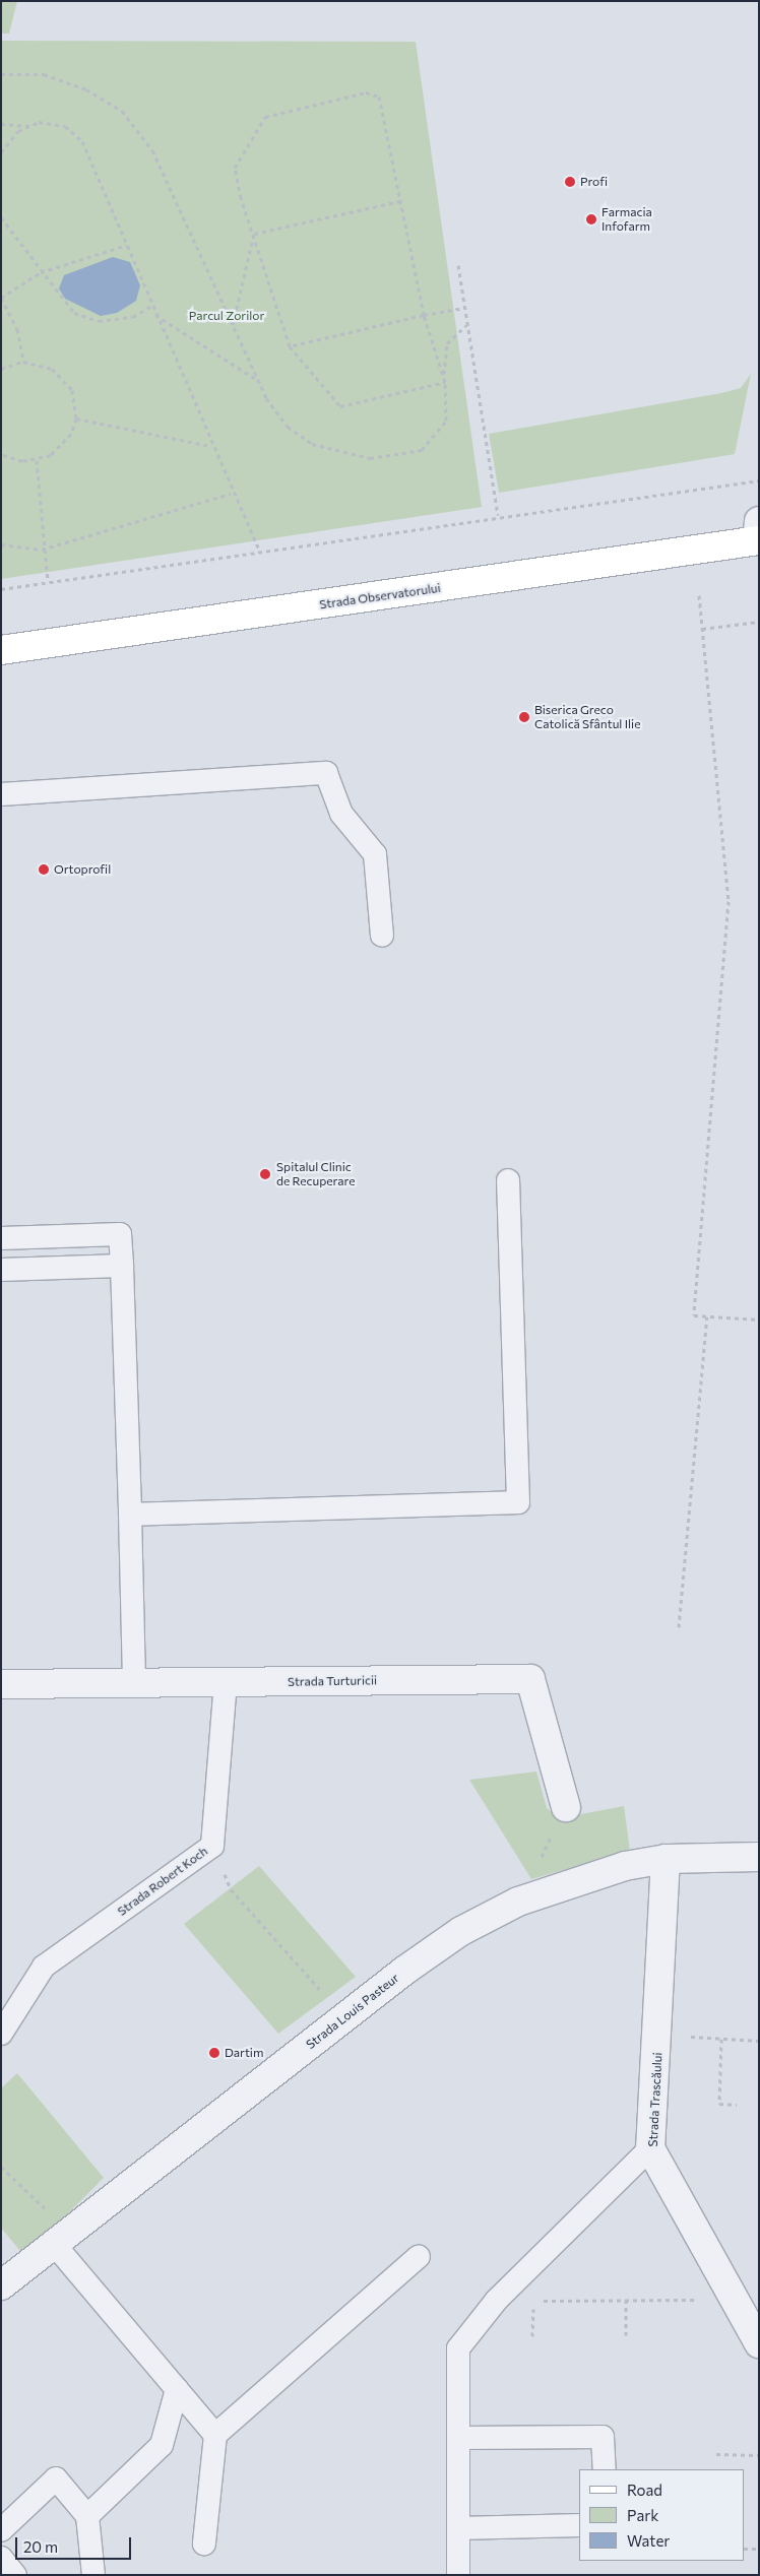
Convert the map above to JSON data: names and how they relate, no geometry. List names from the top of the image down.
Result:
{
  "streets": {
    "main road": ["Strada Observatorului"],
    "street": ["Strada Turturicii", "Strada Louis Pasteur", "Strada Trascăului"],
    "lane": ["Strada Robert Koch"]
  },
  "crossings": [
    ["Strada Turturicii", "Strada Robert Koch"],
    ["Strada Louis Pasteur", "Strada Trascăului"]
  ],
  "parks": ["Parcul Zorilor"],
  "places": [
    "Profi",
    "Farmacia Infofarm",
    "Biserica Greco Catolică Sfântul Ilie",
    "Ortoprofil",
    "Spitalul Clinic de Recuperare",
    "Dartim"
  ],
  "legend": ["Road", "Park", "Water"],
  "scale_bar": "20 m"
}
